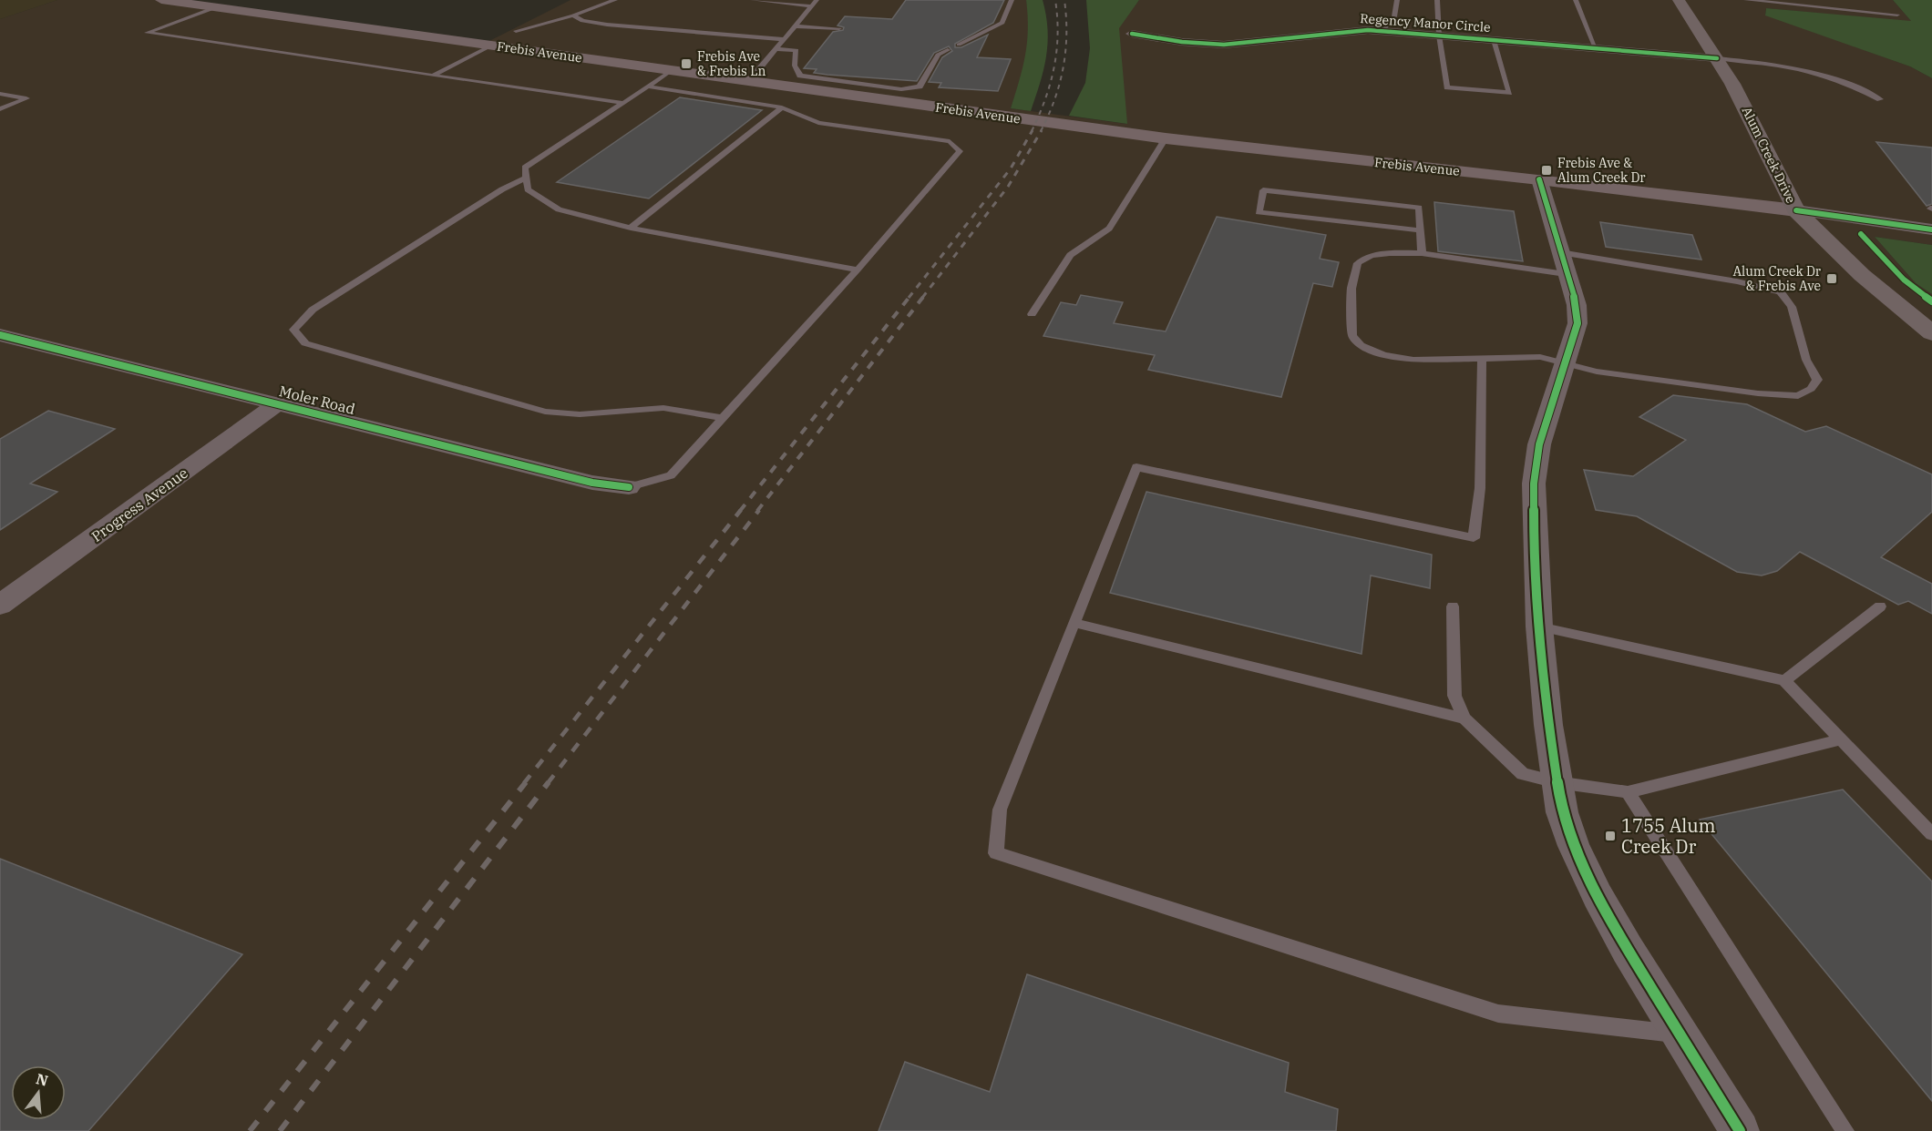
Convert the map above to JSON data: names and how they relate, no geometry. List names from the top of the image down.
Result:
{
  "streets": {
    "main road": ["Frebis Avenue", "Alum Creek Drive"],
    "street": ["Regency Manor Circle", "Moler Road", "Progress Avenue"]
  },
  "crossings": [
    ["Regency Manor Circle", "Alum Creek Drive"],
    ["Frebis Avenue", "Alum Creek Drive"],
    ["Moler Road", "Progress Avenue"]
  ],
  "places": {
    "transit": [
      "Frebis Ave & Frebis Ln",
      "Frebis Ave & Alum Creek Dr",
      "Alum Creek Dr & Frebis Ave",
      "1755 Alum Creek Dr"
    ]
  },
  "north": "top"
}
